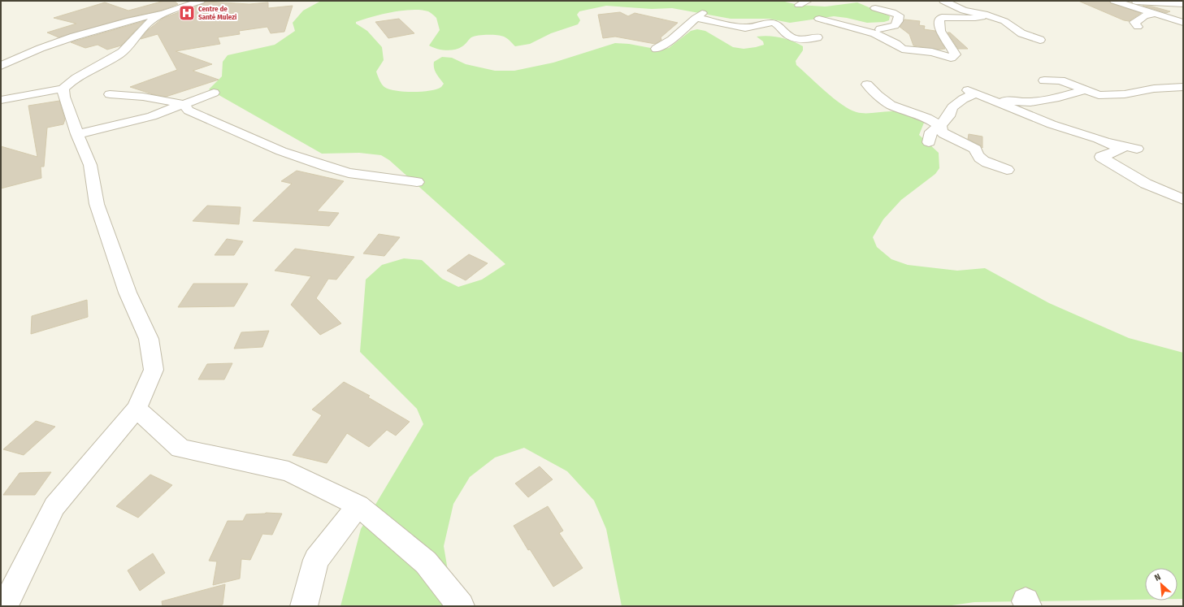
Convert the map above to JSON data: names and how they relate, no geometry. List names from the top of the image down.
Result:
{
  "places": {
    "hospital": ["Centre de Santé Mulezi"]
  },
  "north": "top left"
}
